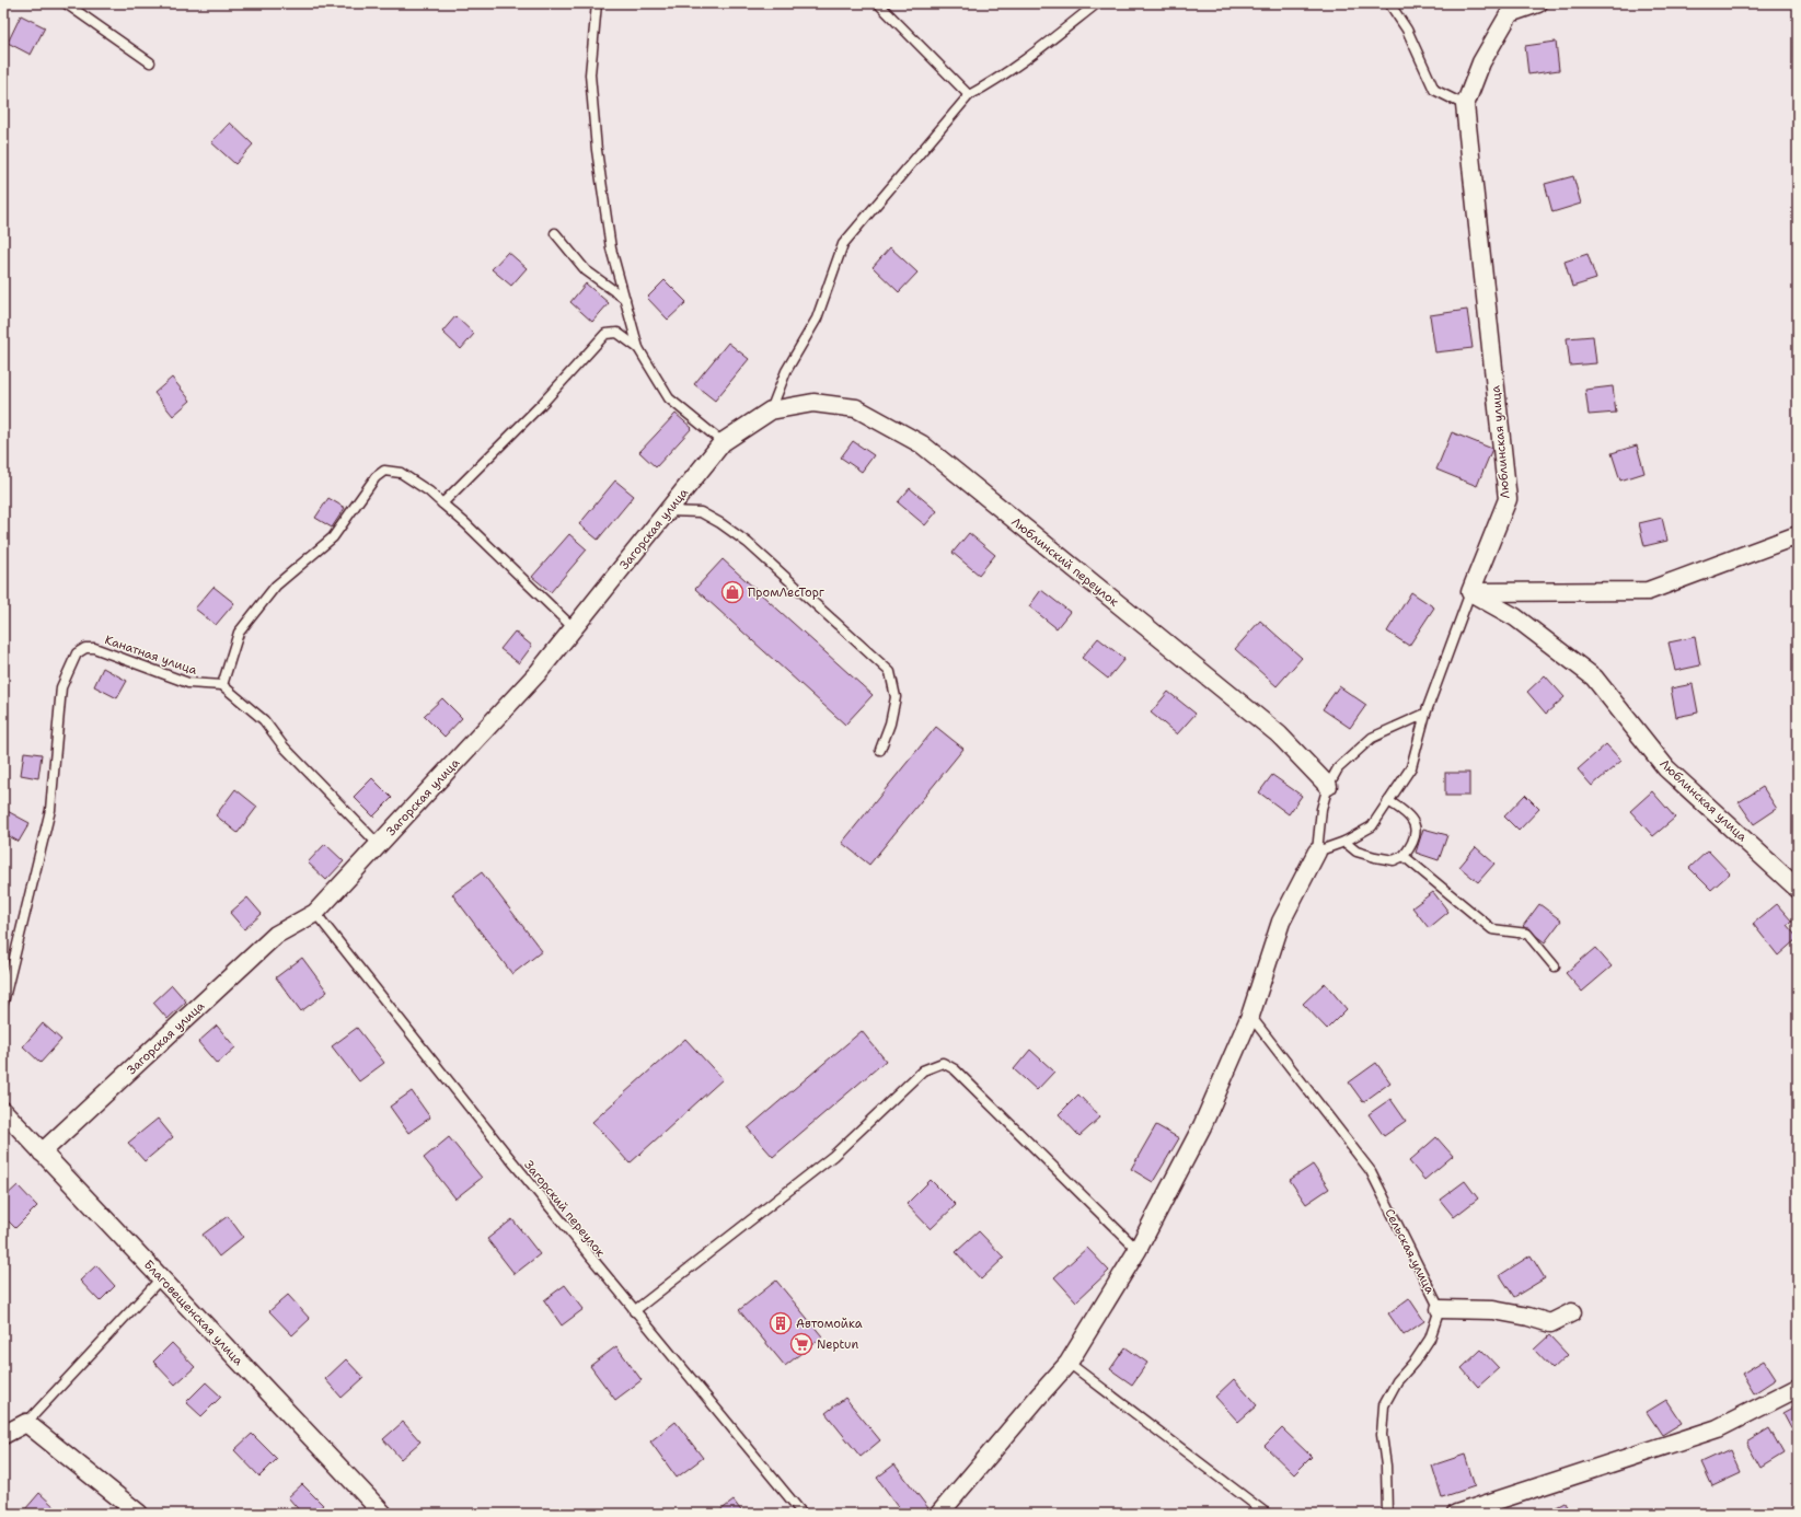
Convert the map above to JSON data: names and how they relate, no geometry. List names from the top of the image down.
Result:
{
  "streets": {
    "street": [
      "Люблинская улица",
      "Загорская улица",
      "Люблинский переулок",
      "Благовещенская улица"
    ],
    "lane": ["Канатная улица", "Загорский переулок", "Сельская улица"]
  },
  "crossings": [
    ["Загорская улица", "Люблинский переулок"],
    ["Загорская улица", "Загорский переулок"],
    ["Загорская улица", "Благовещенская улица"]
  ],
  "places": {
    "shop": ["ПромЛесТорг"],
    "building": ["Автомойка"],
    "supermarket": ["Neptun"]
  }
}
